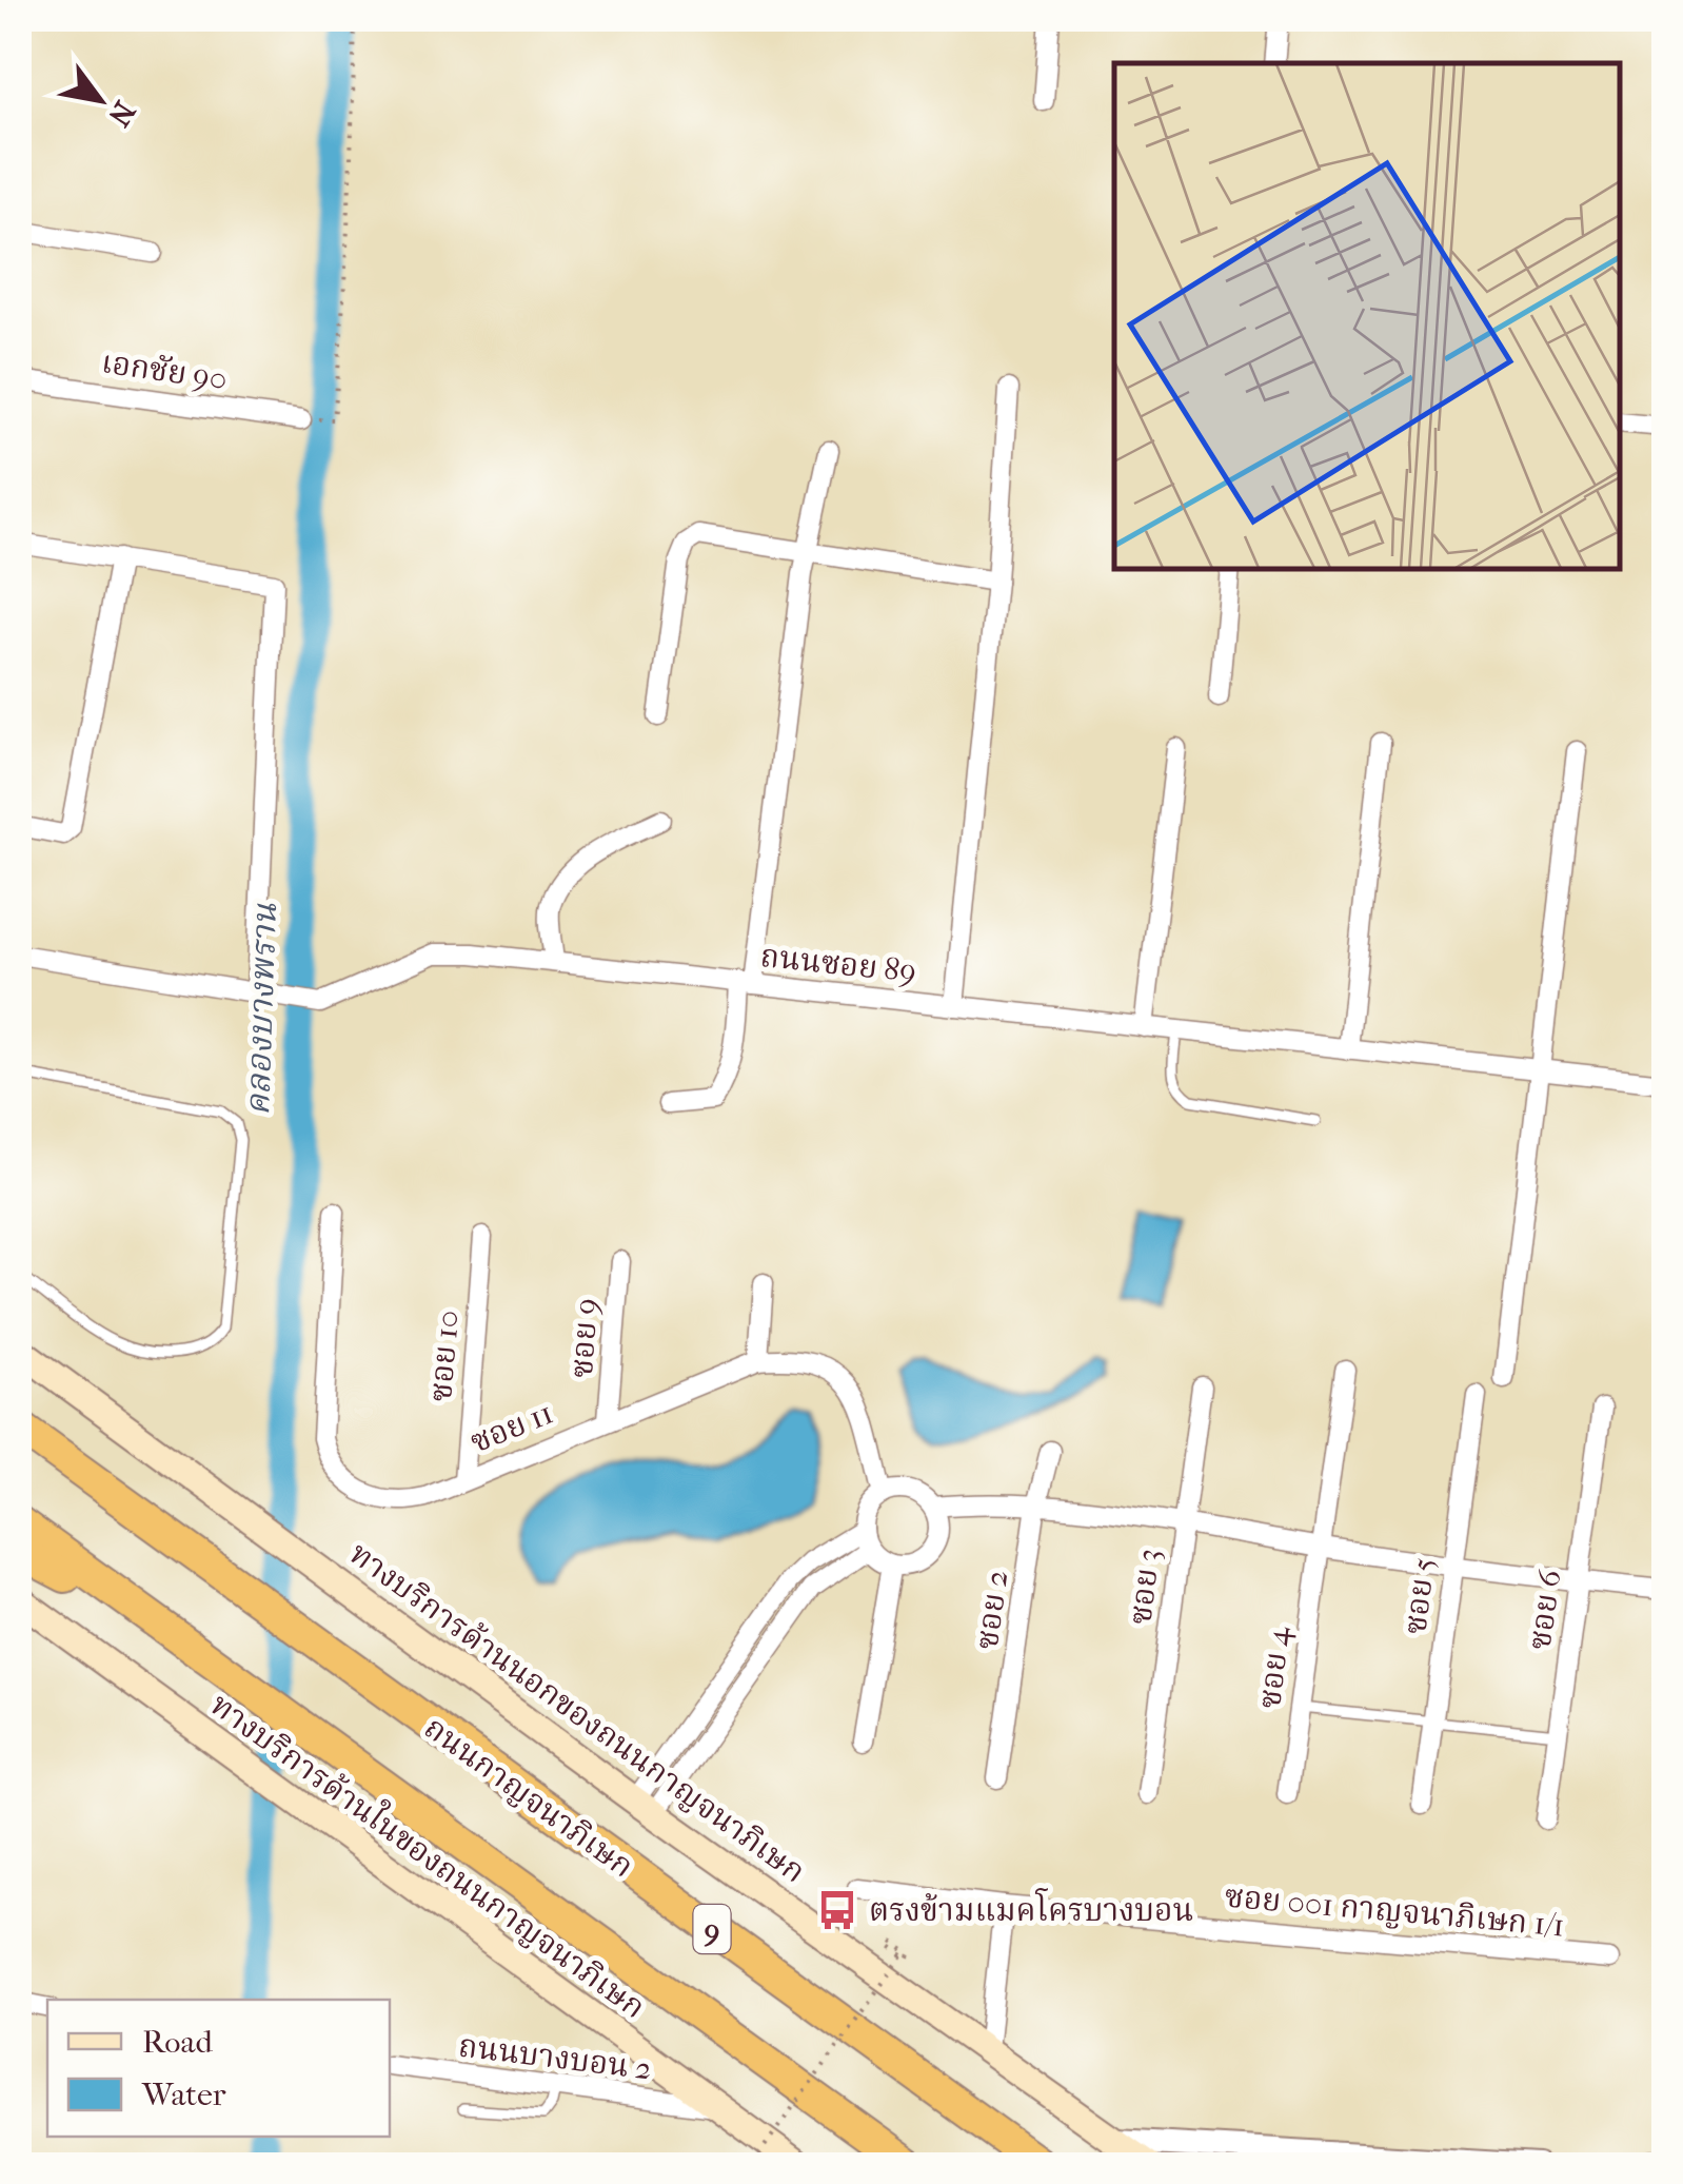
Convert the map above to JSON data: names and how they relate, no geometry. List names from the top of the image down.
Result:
{
  "streets": {
    "highway": ["ถนนกาญจนาภิเษก", "9"],
    "main road": ["ทางบริการด้านนอกของถนนกาญจนาภิเษก", "ทางบริการด้านในของถนนกาญจนาภิเษก"],
    "street": [
      "เอกชัย 90",
      "ถนนซอย 89",
      "ซอย 9",
      "ซอย 10",
      "ซอย 11",
      "ซอย 3",
      "ซอย 5",
      "ซอย 2",
      "ซอย 6",
      "ซอย 4",
      "ซอย 001 กาญจนาภิเษก 1/1",
      "ถนนบางบอน 2"
    ]
  },
  "crossings": [
    ["ซอย 9", "ซอย 11"],
    ["ซอย 10", "ซอย 11"],
    ["ทางบริการด้านในของถนนกาญจนาภิเษก", "ถนนบางบอน 2"]
  ],
  "water": ["คลองบางพราน"],
  "places": {
    "bus stop": ["ตรงข้ามแมคโครบางบอน"]
  },
  "legend": ["Road", "Water"],
  "north": "bottom right"
}
